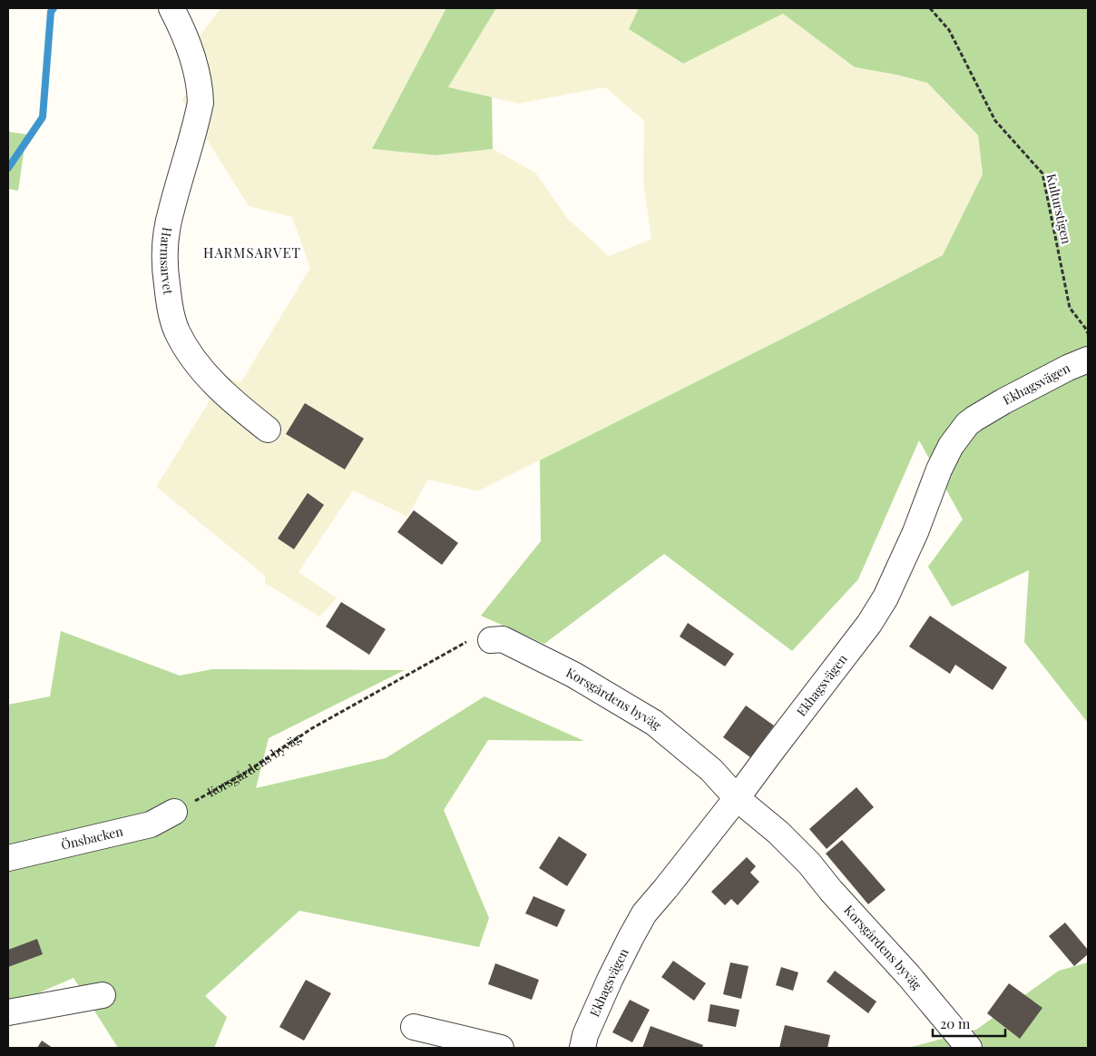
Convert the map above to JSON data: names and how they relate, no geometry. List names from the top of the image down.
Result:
{
  "streets": {
    "street": [
      "Harmsarvet",
      "Ekhagsvägen",
      "Korsgårdens byväg",
      "Önsbacken"
    ],
    "path": ["Kulturstigen"]
  },
  "crossings": [
    ["Ekhagsvägen", "Korsgårdens byväg"],
    ["Korsgårdens byväg", "Önsbacken"]
  ],
  "districts": ["HARMSARVET"],
  "scale_bar": "20 m"
}
